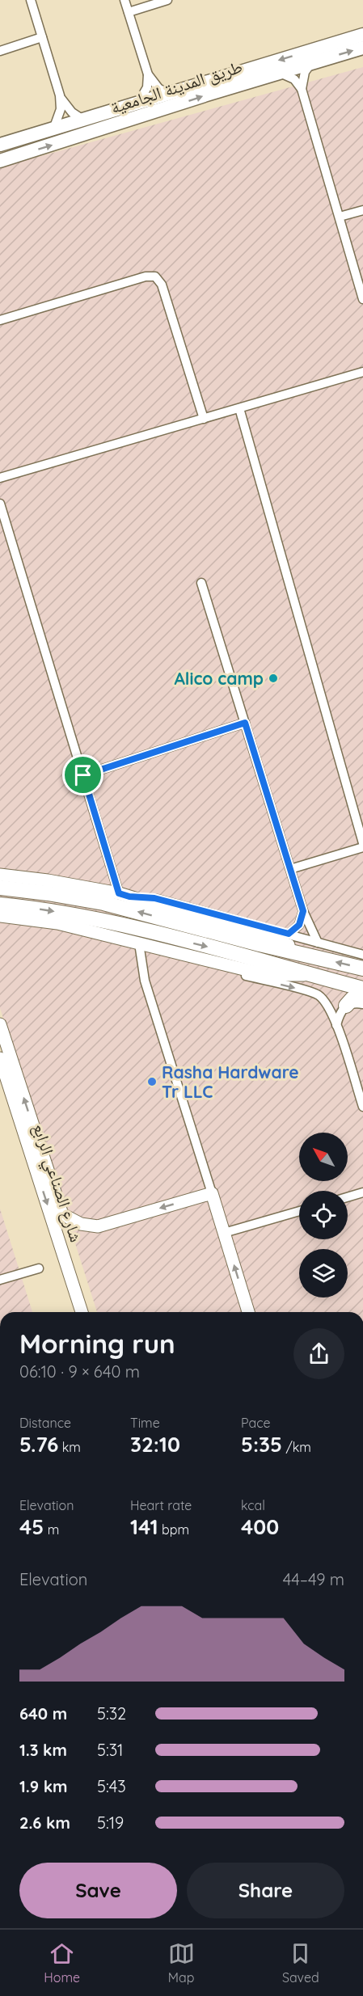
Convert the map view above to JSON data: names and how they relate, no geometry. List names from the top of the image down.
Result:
{
  "streets": {
    "main road": ["طريق المدينة الجامعية", "شارع الصناعي الرابع"]
  },
  "places": ["Alico camp", "Rasha Hardware Tr LLC"],
  "north": "top left",
  "page": {
    "heading": ["Morning run", "06:10 · 9 × 640 m"],
    "stats": [
      ["Distance", "5.76 km"],
      ["Time", "32:10"],
      ["Pace", "5:35 /km"],
      ["Elevation", "45 m"],
      ["Heart rate", "141 bpm"],
      ["kcal", "400"]
    ],
    "chart": ["Elevation", "44–49 m"],
    "list": [
      {
        "name": "640 m",
        "note": "5:32"
      },
      {
        "name": "1.3 km",
        "note": "5:31"
      },
      {
        "name": "1.9 km",
        "note": "5:43"
      },
      {
        "name": "2.6 km",
        "note": "5:19"
      }
    ],
    "buttons": ["Save", "Share"],
    "tabs": ["Home", "Map", "Saved"]
  }
}
